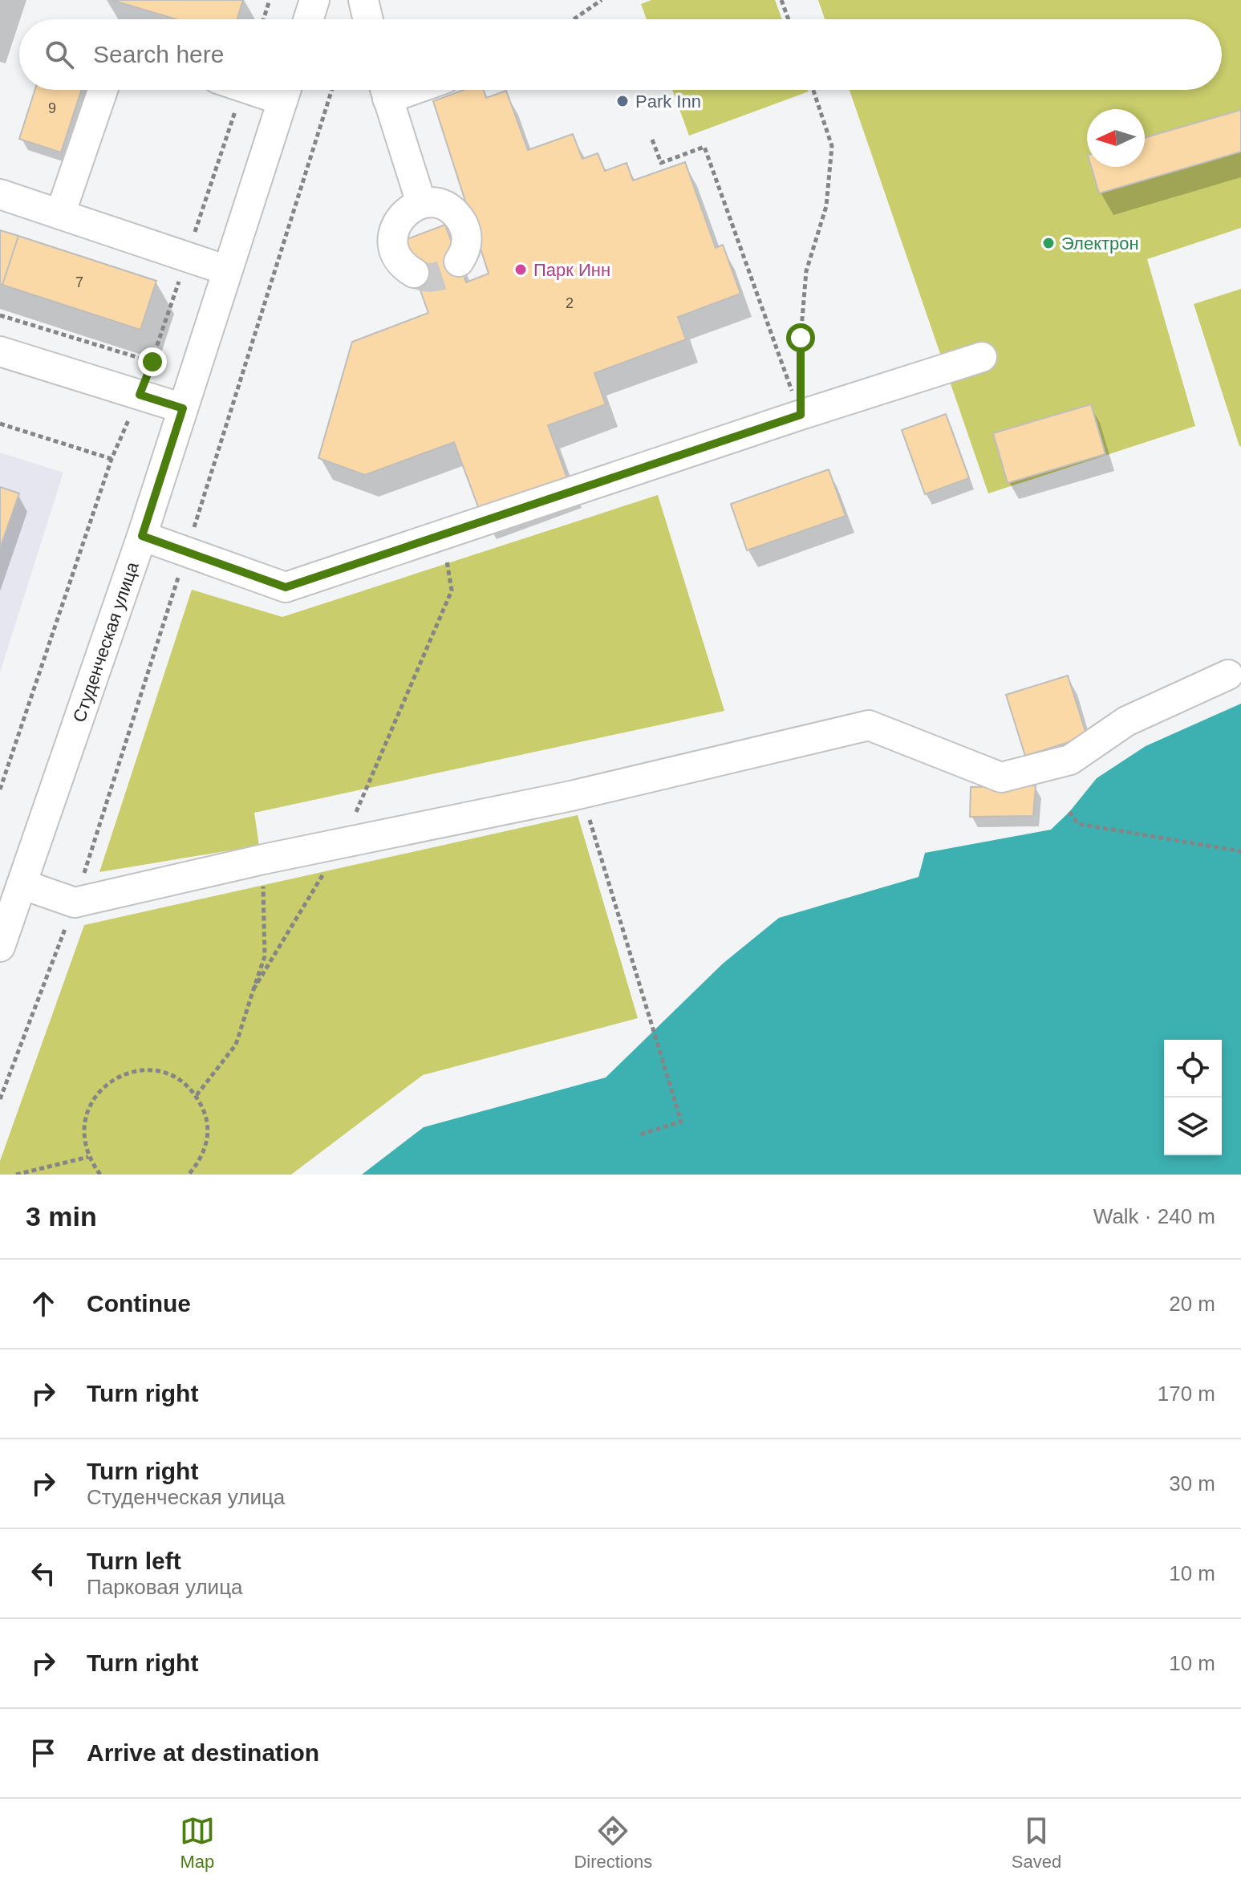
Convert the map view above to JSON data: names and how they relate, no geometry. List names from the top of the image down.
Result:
{
  "streets": {
    "street": ["Студенческая улица"]
  },
  "places": ["Park Inn", "Электрон", "Парк Инн"],
  "house_numbers": ["9", "7", "2"],
  "north": "left",
  "page": {
    "search": "Search here",
    "heading": ["3 min", "Walk · 240 m"],
    "list": [
      ["Continue", "20 m"],
      ["Turn right", "170 m"],
      ["Turn right", "Студенческая улица", "30 m"],
      ["Turn left", "Парковая улица", "10 m"],
      ["Turn right", "10 m"],
      "Arrive at destination"
    ],
    "nav": ["Map", "Directions", "Saved"]
  }
}
